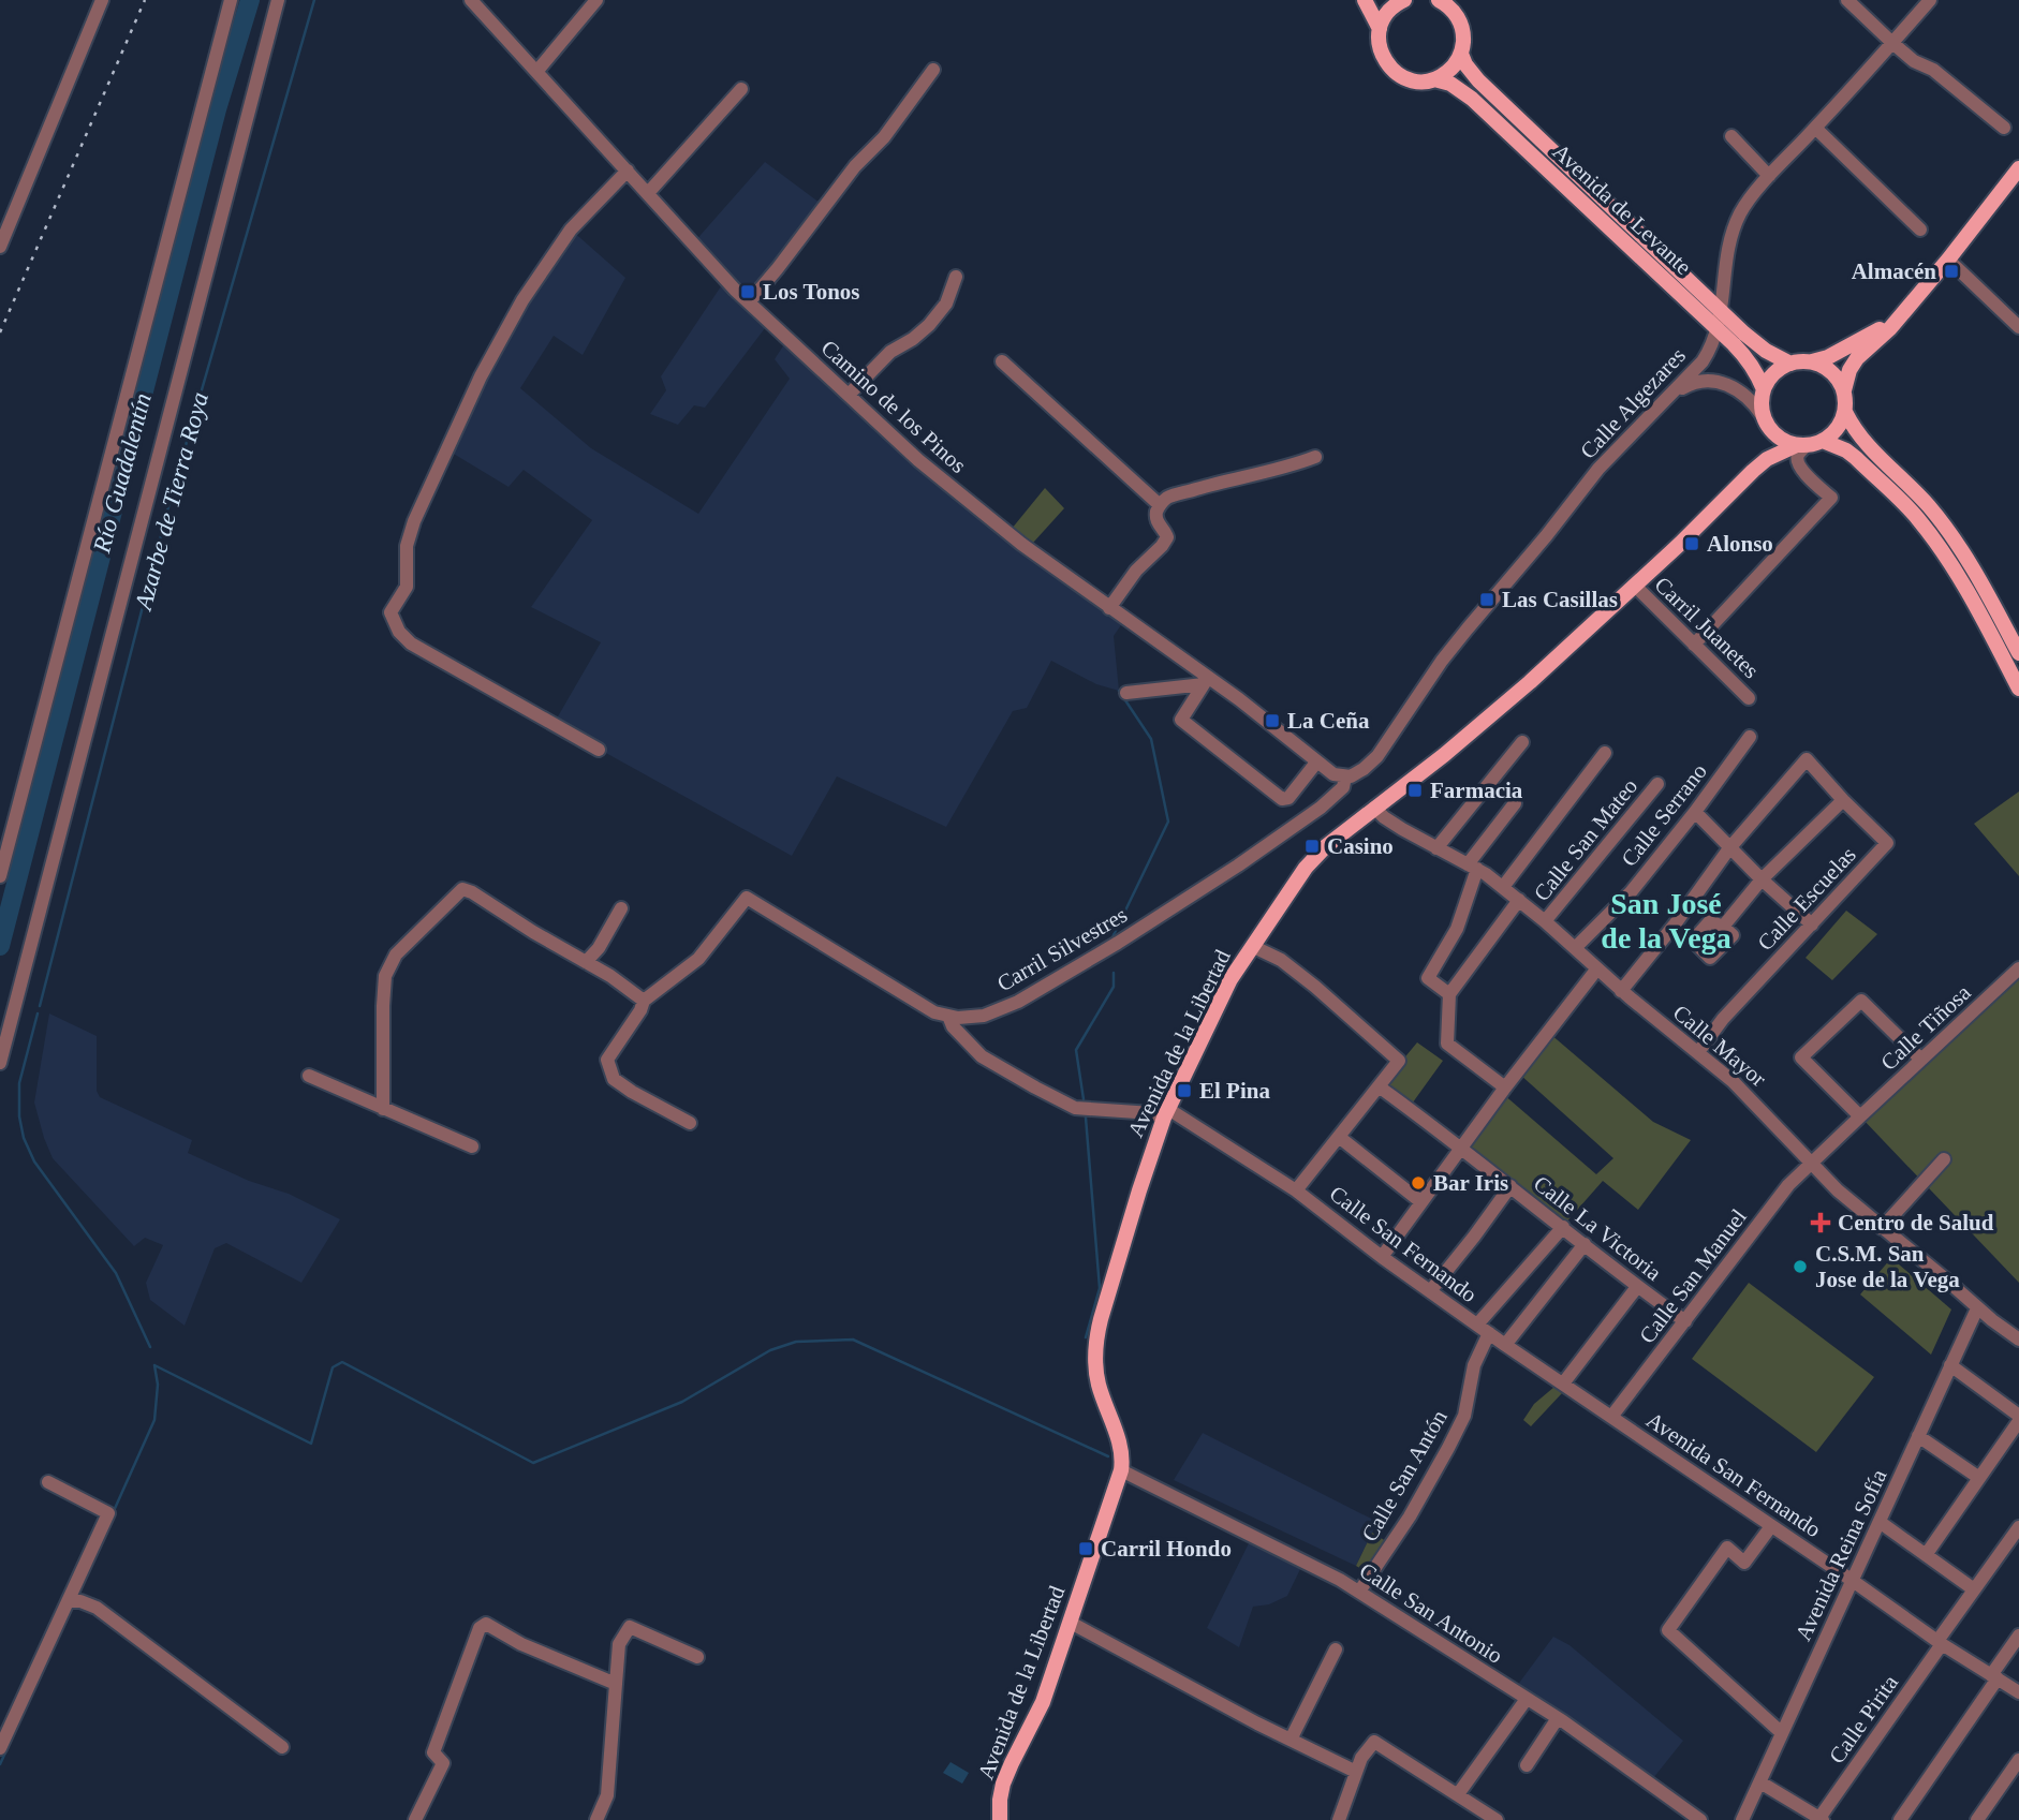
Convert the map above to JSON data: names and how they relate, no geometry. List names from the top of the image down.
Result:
{
  "streets": {
    "main road": ["Avenida de Levante", "Avenida de la Libertad"],
    "street": [
      "Calle Algezares",
      "Camino de los Pinos",
      "Carril Juanetes",
      "Calle Serrano",
      "Calle San Mateo",
      "Calle Escuelas",
      "Carril Silvestres",
      "Calle Tiñosa",
      "Calle Mayor",
      "Calle La Victoria",
      "Calle San Fernando",
      "Calle San Manuel",
      "Avenida San Fernando",
      "Calle San Antón",
      "Avenida Reina Sofía",
      "Calle San Antonio",
      "Calle Pirita"
    ]
  },
  "crossings": [
    ["Avenida de Levante", "Calle Algezares"],
    ["Avenida de Levante", "Avenida de la Libertad"],
    ["Calle Algezares", "Camino de los Pinos"],
    ["Calle Algezares", "Carril Silvestres"],
    ["Camino de los Pinos", "Carril Silvestres"],
    ["Carril Juanetes", "Avenida de la Libertad"],
    ["Calle Serrano", "Calle Mayor"],
    ["Calle San Mateo", "Calle Mayor"],
    ["Calle Escuelas", "Calle Mayor"],
    ["Calle Tiñosa", "Calle Mayor"],
    ["Calle Tiñosa", "Calle San Manuel"],
    ["Avenida de la Libertad", "Calle Mayor"],
    ["Avenida de la Libertad", "Calle San Fernando"],
    ["Avenida de la Libertad", "Calle San Antonio"],
    ["Calle Mayor", "Calle San Manuel"],
    ["Calle Mayor", "Avenida Reina Sofía"],
    ["Calle La Victoria", "Calle San Manuel"],
    ["Calle San Fernando", "Calle San Manuel"],
    ["Calle San Fernando", "Avenida San Fernando"],
    ["Calle San Fernando", "Calle San Antón"],
    ["Calle San Manuel", "Avenida San Fernando"],
    ["Avenida San Fernando", "Avenida Reina Sofía"],
    ["Avenida San Fernando", "Calle Pirita"],
    ["Calle San Antón", "Calle San Antonio"]
  ],
  "districts": ["San José de la Vega"],
  "water": ["Río Guadalentín", "Azarbe de Tierra Roya"],
  "places": {
    "transit": [
      "Almacén",
      "Los Tonos",
      "Alonso",
      "Las Casillas",
      "La Ceña",
      "Farmacia",
      "Casino",
      "El Pina",
      "Carril Hondo"
    ],
    "other": ["Bar Iris", "C.S.M. San Jose de la Vega"],
    "health": ["Centro de Salud"]
  }
}
